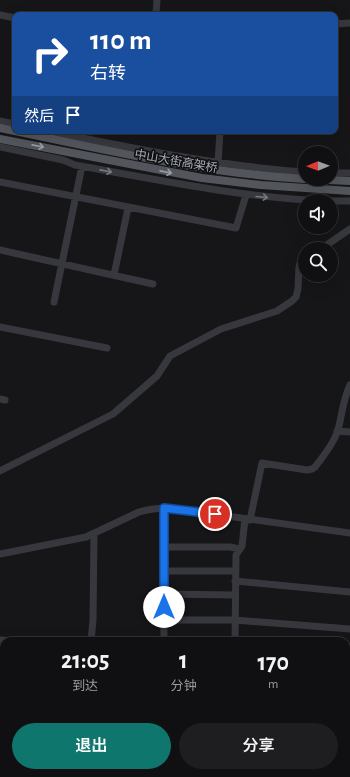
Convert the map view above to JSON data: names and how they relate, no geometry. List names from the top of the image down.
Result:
{
  "streets": {
    "main road": ["中山大街高架桥"]
  },
  "north": "left",
  "page": {
    "turn": ["110 m", "右转"],
    "then": "然后",
    "eta": [
      "21:05",
      "到达",
      "1",
      "分钟",
      "170",
      "m"
    ],
    "buttons": ["退出", "分享"]
  }
}
